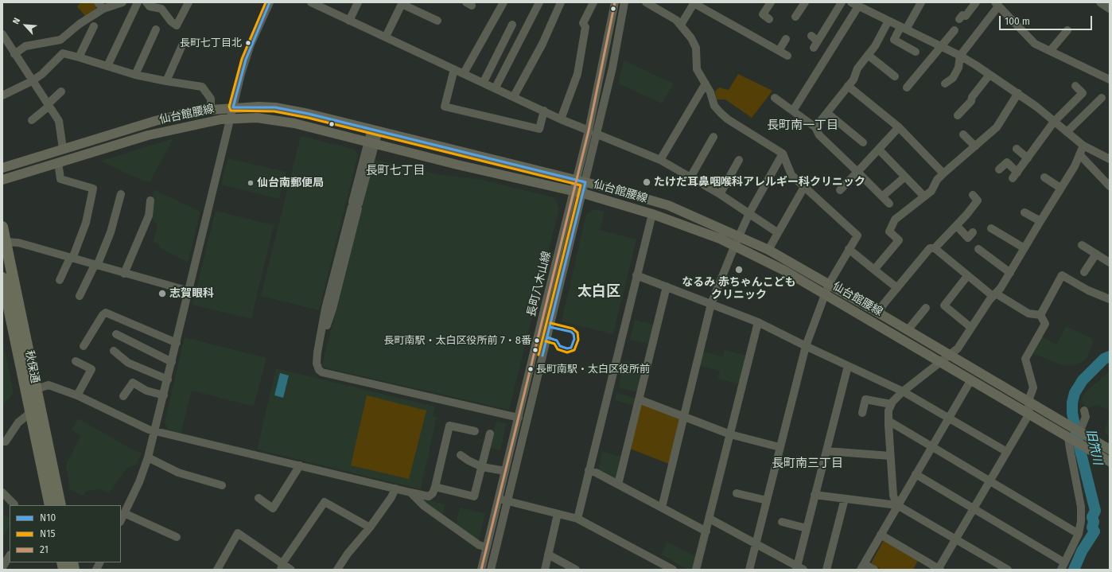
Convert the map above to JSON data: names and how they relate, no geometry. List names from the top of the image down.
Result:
{
  "streets": {
    "highway": ["秋保通"],
    "main road": ["仙台館腰線"],
    "street": ["長町八木山線"]
  },
  "crossings": [
    ["仙台館腰線", "長町八木山線"]
  ],
  "districts": [
    "長町南一丁目",
    "長町七丁目",
    "太白区",
    "長町南三丁目"
  ],
  "water": ["旧笊川"],
  "places": [
    "長町七丁目北",
    "たけだ耳鼻咽喉科アレルギー科クリニック",
    "仙台南郵便局",
    "なるみ 赤ちゃんこども クリニック",
    "志賀眼科",
    "長町南駅・太白区役所前 7・8番",
    "長町南駅・太白区役所前"
  ],
  "lines": ["transit line N10", "transit line N15", "transit line 21"],
  "legend": ["N10", "N15", "21"],
  "scale_bar": "100 m",
  "north": "top left"
}
